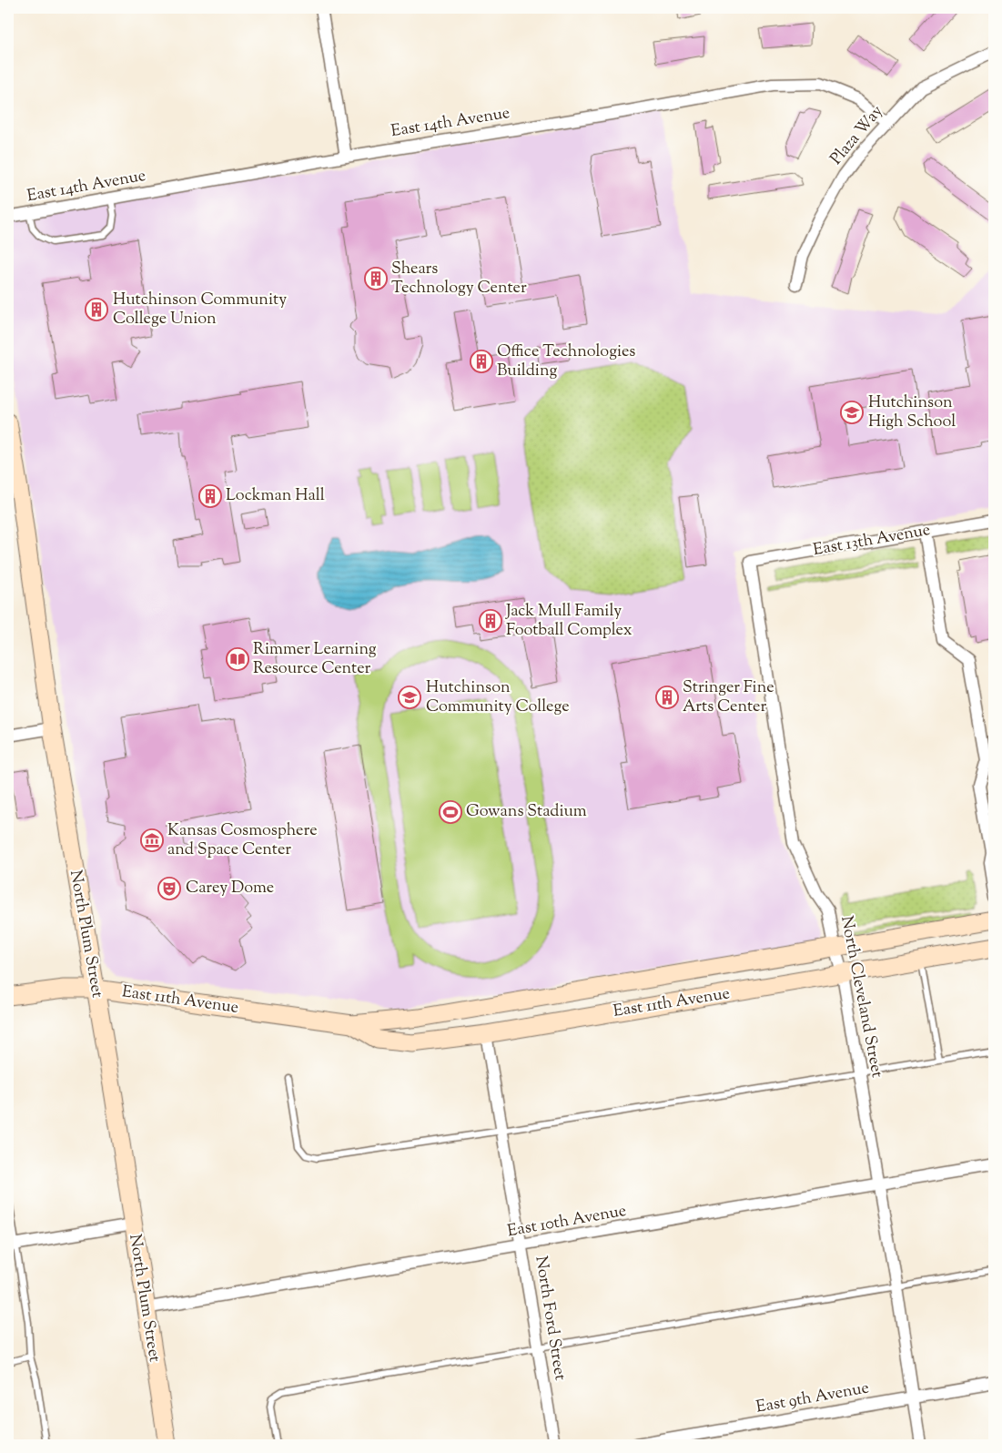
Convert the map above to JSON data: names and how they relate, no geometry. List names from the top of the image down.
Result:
{
  "streets": {
    "street": [
      "East 14th Avenue",
      "Plaza Way",
      "East 13th Avenue",
      "North Plum Street",
      "North Cleveland Street",
      "East 11th Avenue",
      "East 10th Avenue",
      "North Ford Street",
      "East 9th Avenue"
    ]
  },
  "crossings": [
    ["East 14th Avenue", "Plaza Way"],
    ["East 13th Avenue", "North Cleveland Street"],
    ["North Plum Street", "East 11th Avenue"],
    ["North Plum Street", "East 10th Avenue"],
    ["North Cleveland Street", "East 11th Avenue"],
    ["North Cleveland Street", "East 10th Avenue"],
    ["North Cleveland Street", "East 9th Avenue"],
    ["East 11th Avenue", "North Ford Street"],
    ["East 10th Avenue", "North Ford Street"]
  ],
  "places": {
    "building": [
      "Shears Technology Center",
      "Hutchinson Community College Union",
      "Office Technologies Building",
      "Lockman Hall",
      "Jack Mull Family Football Complex",
      "Stringer Fine Arts Center"
    ],
    "school or university": ["Hutchinson High School", "Hutchinson Community College"],
    "library": ["Rimmer Learning Resource Center"],
    "sports": ["Gowans Stadium"],
    "museum": ["Kansas Cosmosphere and Space Center"],
    "theatre": ["Carey Dome"]
  }
}
